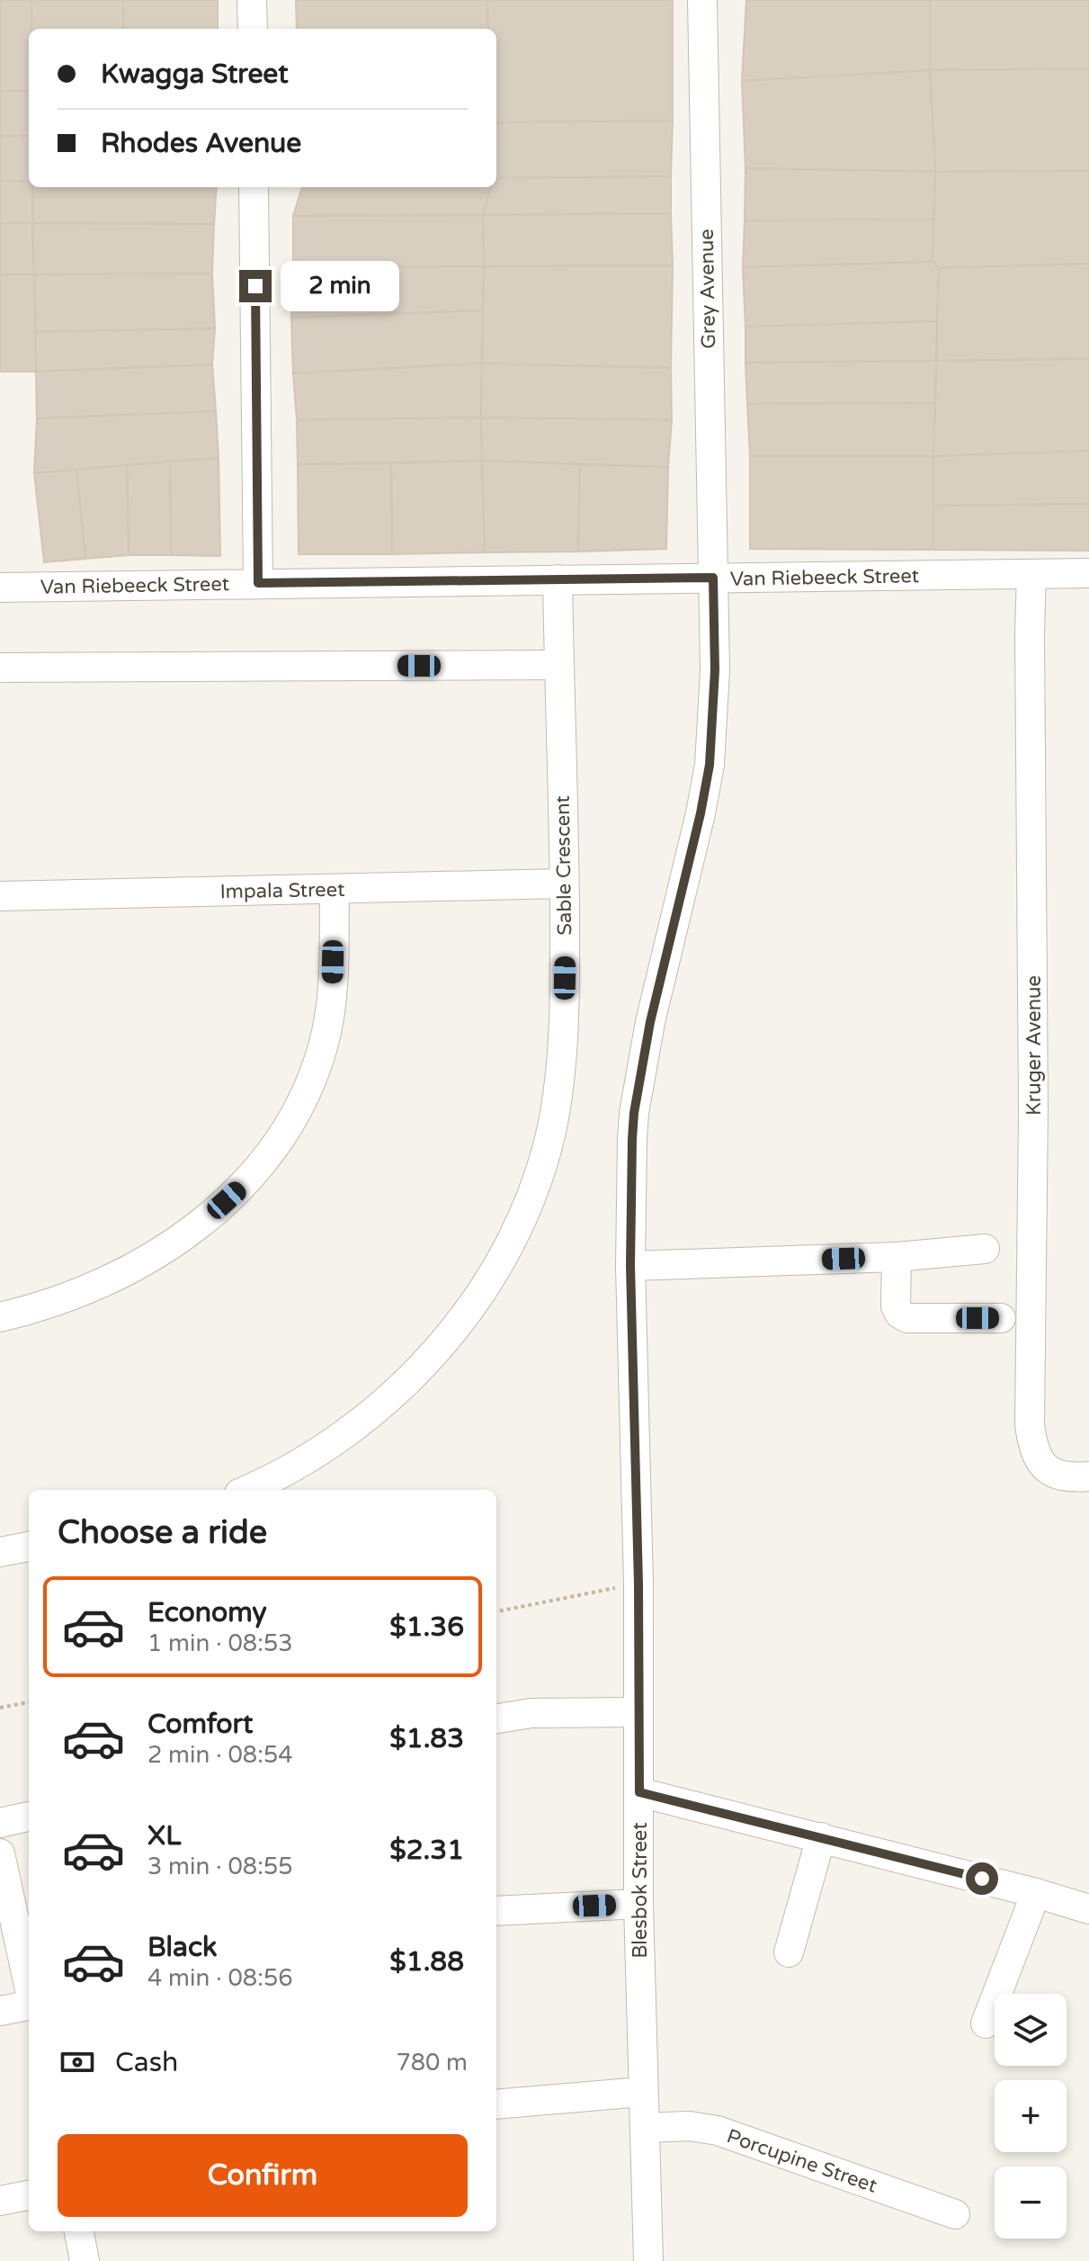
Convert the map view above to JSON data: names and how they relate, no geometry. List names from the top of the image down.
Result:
{
  "streets": {
    "street": [
      "Grey Avenue",
      "Van Riebeeck Street",
      "Sable Crescent",
      "Impala Street",
      "Kruger Avenue",
      "Blesbok Street",
      "Porcupine Street"
    ]
  },
  "crossings": [
    ["Grey Avenue", "Van Riebeeck Street"],
    ["Grey Avenue", "Blesbok Street"],
    ["Van Riebeeck Street", "Sable Crescent"],
    ["Van Riebeeck Street", "Kruger Avenue"],
    ["Van Riebeeck Street", "Blesbok Street"],
    ["Sable Crescent", "Impala Street"],
    ["Blesbok Street", "Porcupine Street"]
  ],
  "page": {
    "banner": ["Kwagga Street", "Rhodes Avenue"],
    "bubble": "2 min",
    "heading": "Choose a ride",
    "list": [
      {
        "name": "Economy",
        "note": "1 min · 08:53",
        "value": "$1.36"
      },
      {
        "name": "Comfort",
        "note": "2 min · 08:54",
        "value": "$1.83"
      },
      {
        "name": "XL",
        "note": "3 min · 08:55",
        "value": "$2.31"
      },
      {
        "name": "Black",
        "note": "4 min · 08:56",
        "value": "$1.88"
      }
    ],
    "map_buttons": ["+", "−"],
    "pay": ["Cash", "780 m"],
    "buttons": "Confirm"
  }
}
